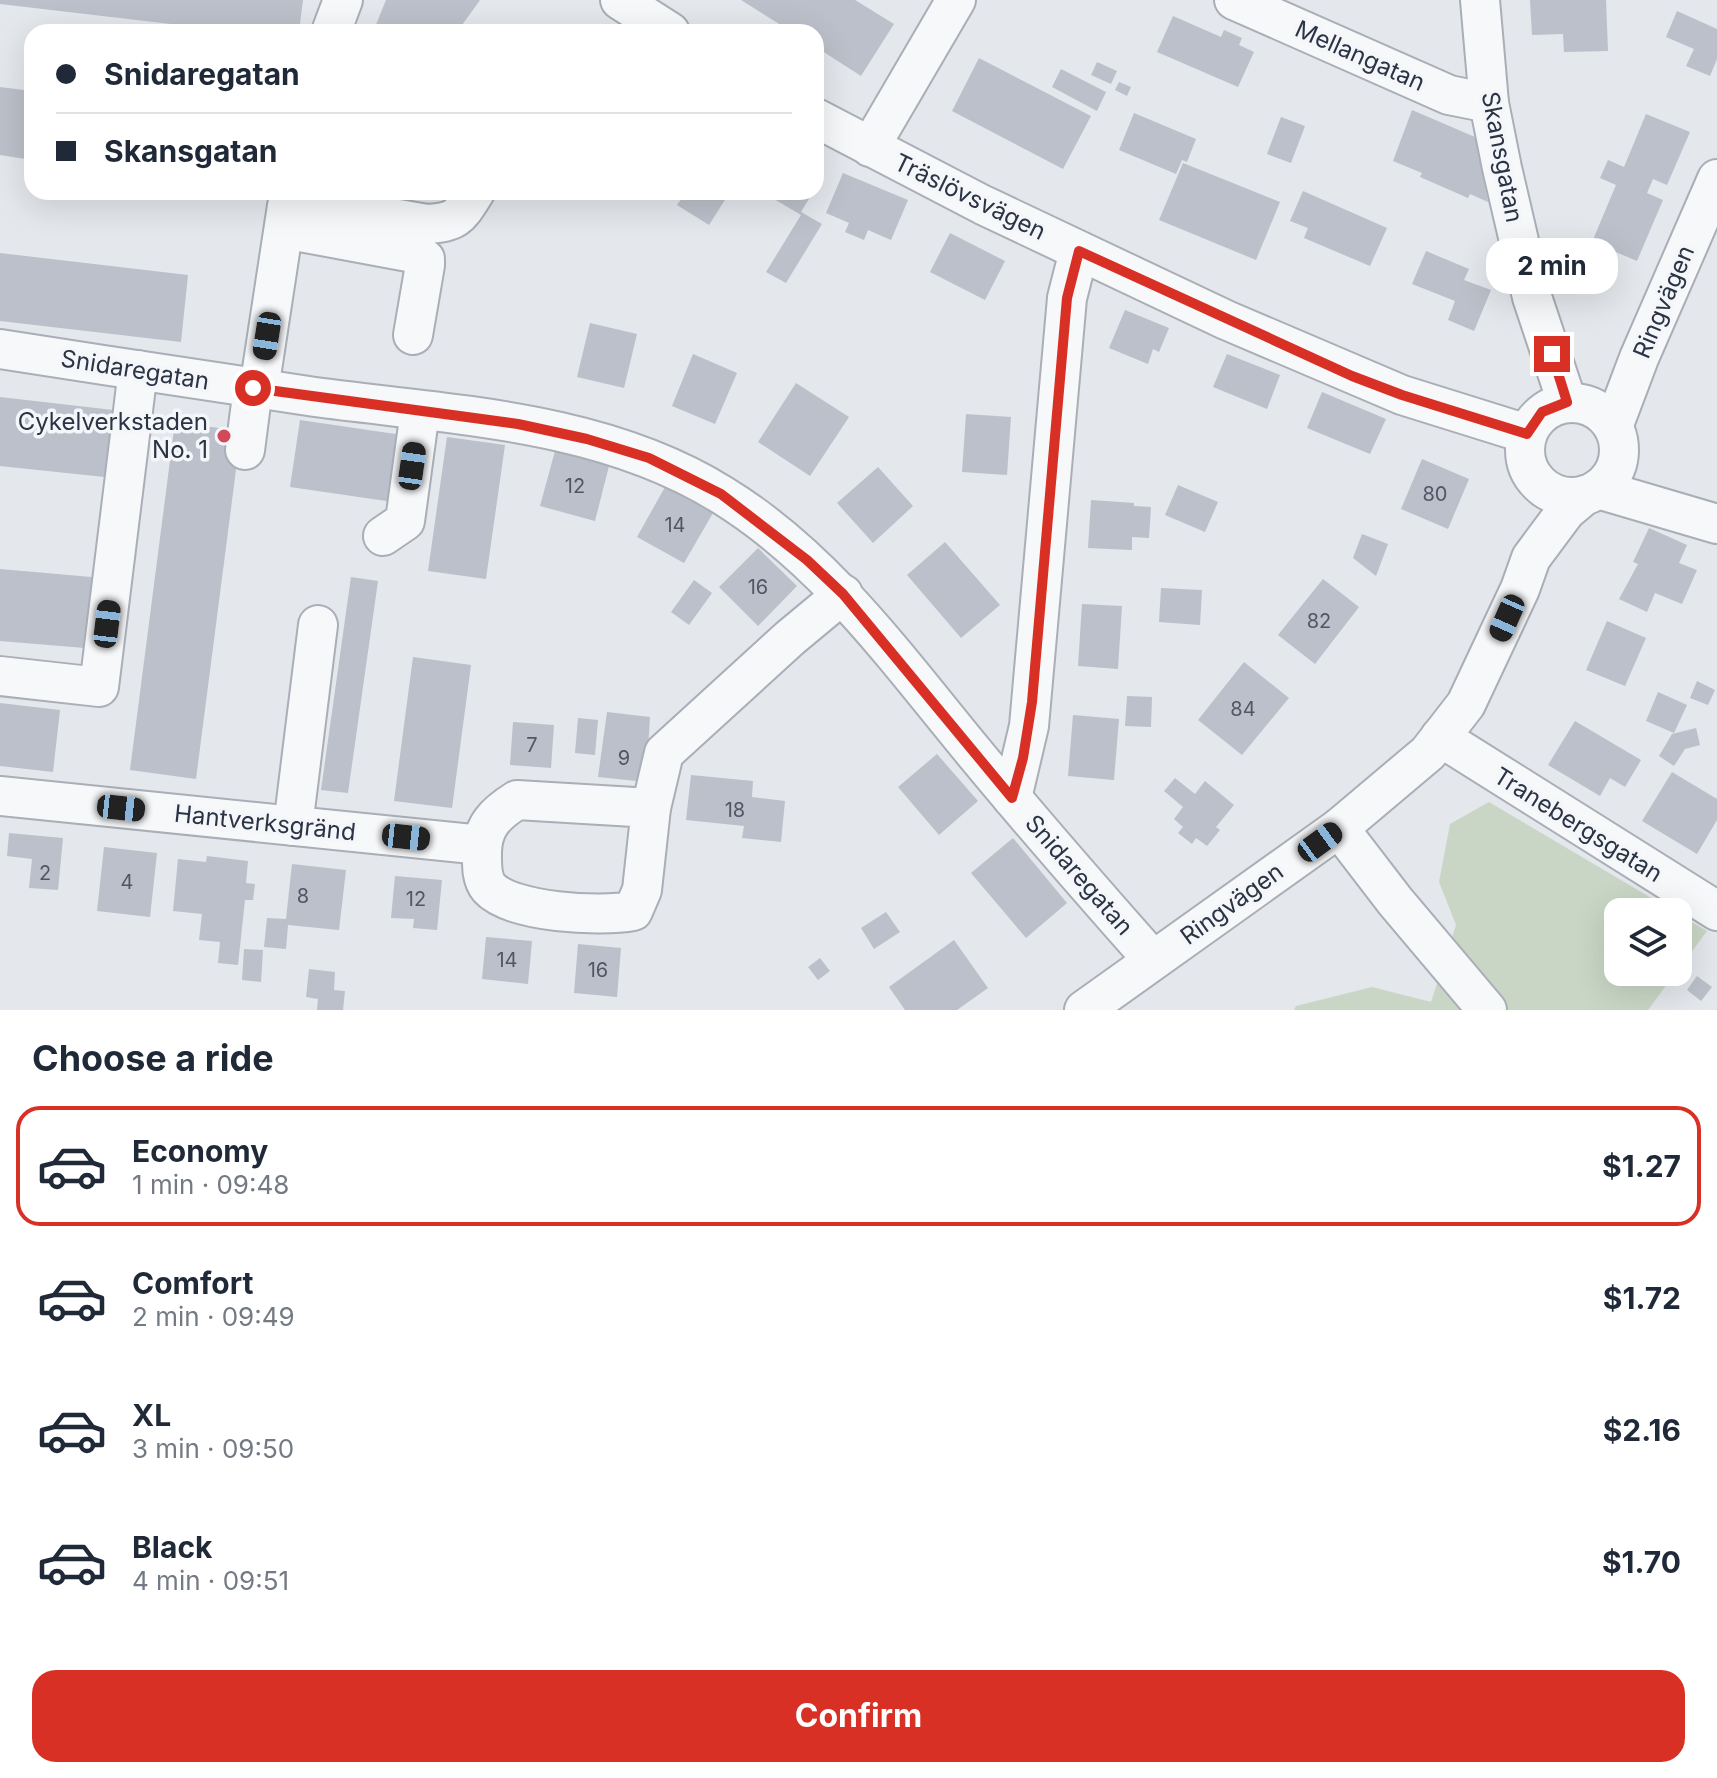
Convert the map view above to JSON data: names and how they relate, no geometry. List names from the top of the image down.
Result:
{
  "streets": {
    "street": [
      "Mellangatan",
      "Skansgatan",
      "Träslövsvägen",
      "Ringvägen",
      "Snidaregatan",
      "Hantverksgränd",
      "Tranebergsgatan"
    ]
  },
  "crossings": [
    ["Mellangatan", "Skansgatan"],
    ["Skansgatan", "Träslövsvägen"],
    ["Skansgatan", "Ringvägen"],
    ["Träslövsvägen", "Ringvägen"],
    ["Ringvägen", "Snidaregatan"],
    ["Ringvägen", "Tranebergsgatan"]
  ],
  "places": ["Cykelverkstaden No. 1"],
  "house_numbers": [
    "12",
    "80",
    "14",
    "16",
    "82",
    "84",
    "7",
    "9",
    "18",
    "2",
    "4",
    "8",
    "12",
    "14",
    "16"
  ],
  "page": {
    "banner": ["Snidaregatan", "Skansgatan"],
    "bubble": "2 min",
    "heading": "Choose a ride",
    "list": [
      {
        "name": "Economy",
        "note": "1 min · 09:48",
        "value": "$1.27"
      },
      {
        "name": "Comfort",
        "note": "2 min · 09:49",
        "value": "$1.72"
      },
      {
        "name": "XL",
        "note": "3 min · 09:50",
        "value": "$2.16"
      },
      {
        "name": "Black",
        "note": "4 min · 09:51",
        "value": "$1.70"
      }
    ],
    "buttons": "Confirm"
  }
}
